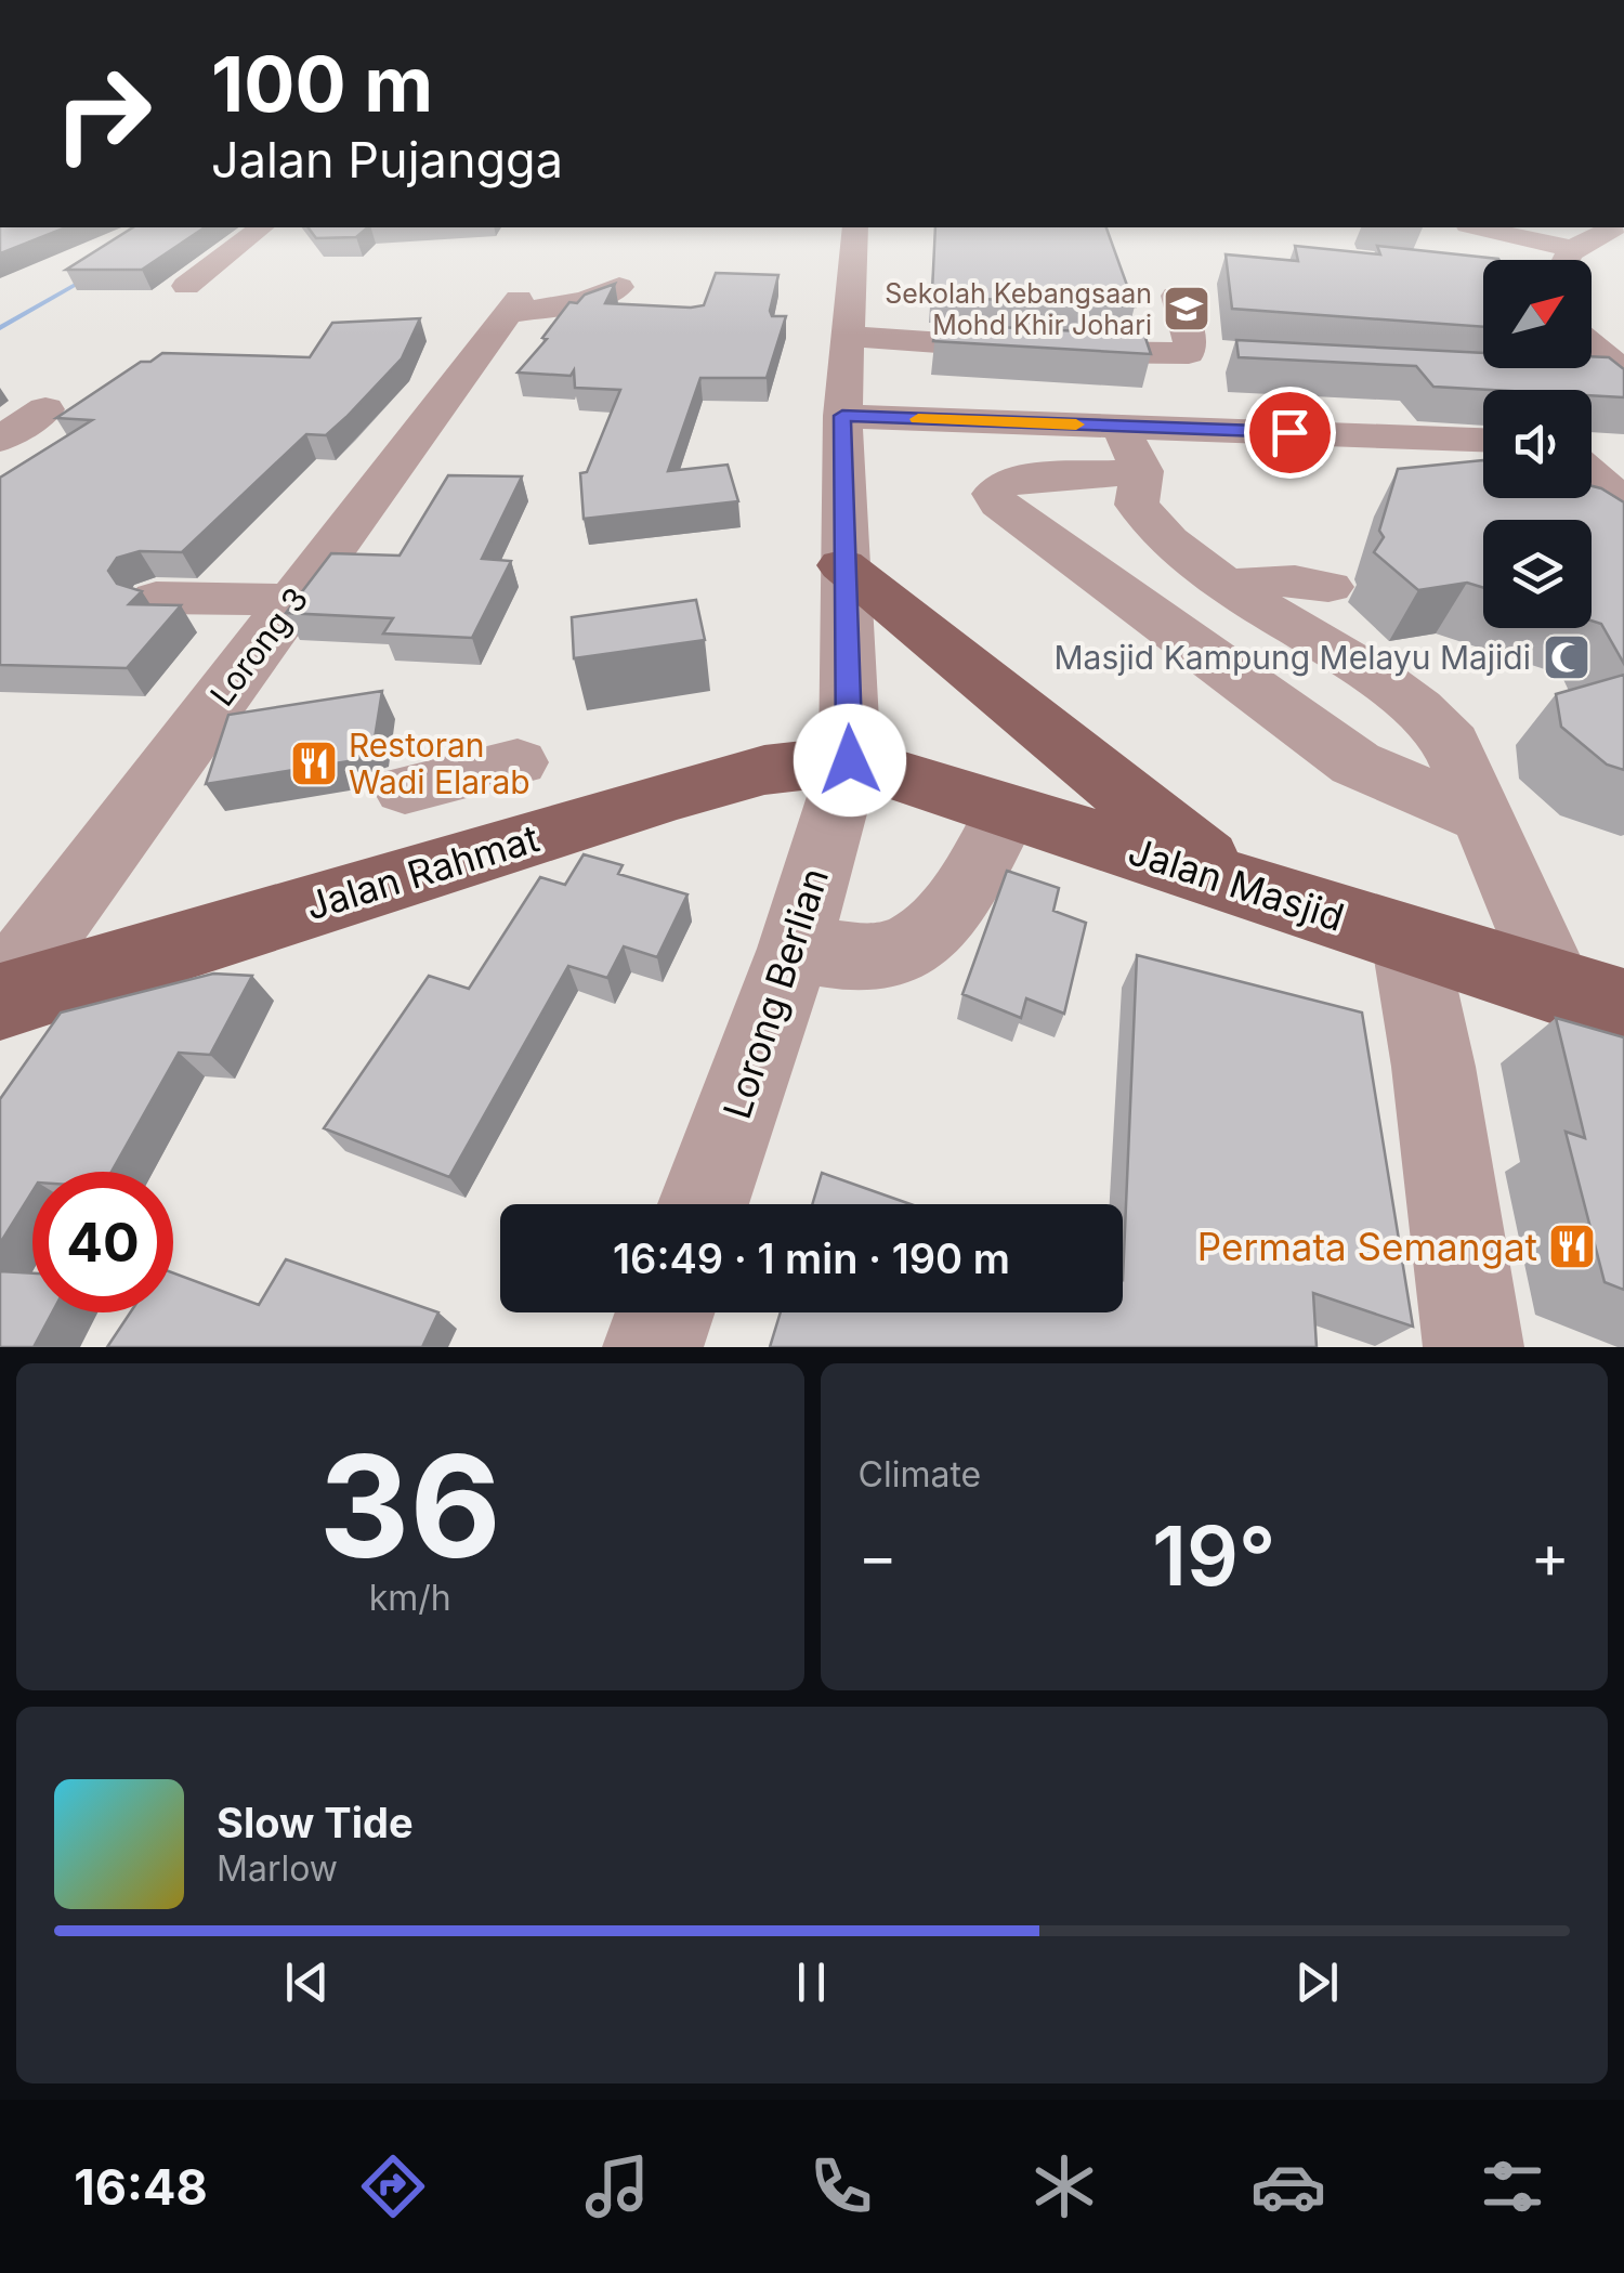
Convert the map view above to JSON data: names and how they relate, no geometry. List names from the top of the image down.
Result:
{
  "streets": {
    "main road": ["Jalan Rahmat", "Jalan Masjid"],
    "street": ["Lorong 3", "Lorong Berlian"]
  },
  "crossings": [
    ["Lorong 3", "Jalan Rahmat"],
    ["Jalan Rahmat", "Jalan Masjid"],
    ["Jalan Rahmat", "Lorong Berlian"],
    ["Jalan Masjid", "Lorong Berlian"]
  ],
  "places": {
    "school or university": ["Sekolah Kebangsaan Mohd Khir Johari"],
    "mosque": ["Masjid Kampung Melayu Majidi"],
    "restaurant": ["Restoran Wadi Elarab", "Permata Semangat"]
  },
  "north": "top right",
  "page": {
    "turn": ["100 m", "Jalan Pujangga"],
    "limit": "40",
    "trip": "16:49 · 1 min · 190 m",
    "tile": [
      ["36", "km/h"],
      "Climate"
    ],
    "heat": ["−", "19°", "+"],
    "song": ["Slow Tide", "Marlow"],
    "tabs": "16:48"
  }
}
